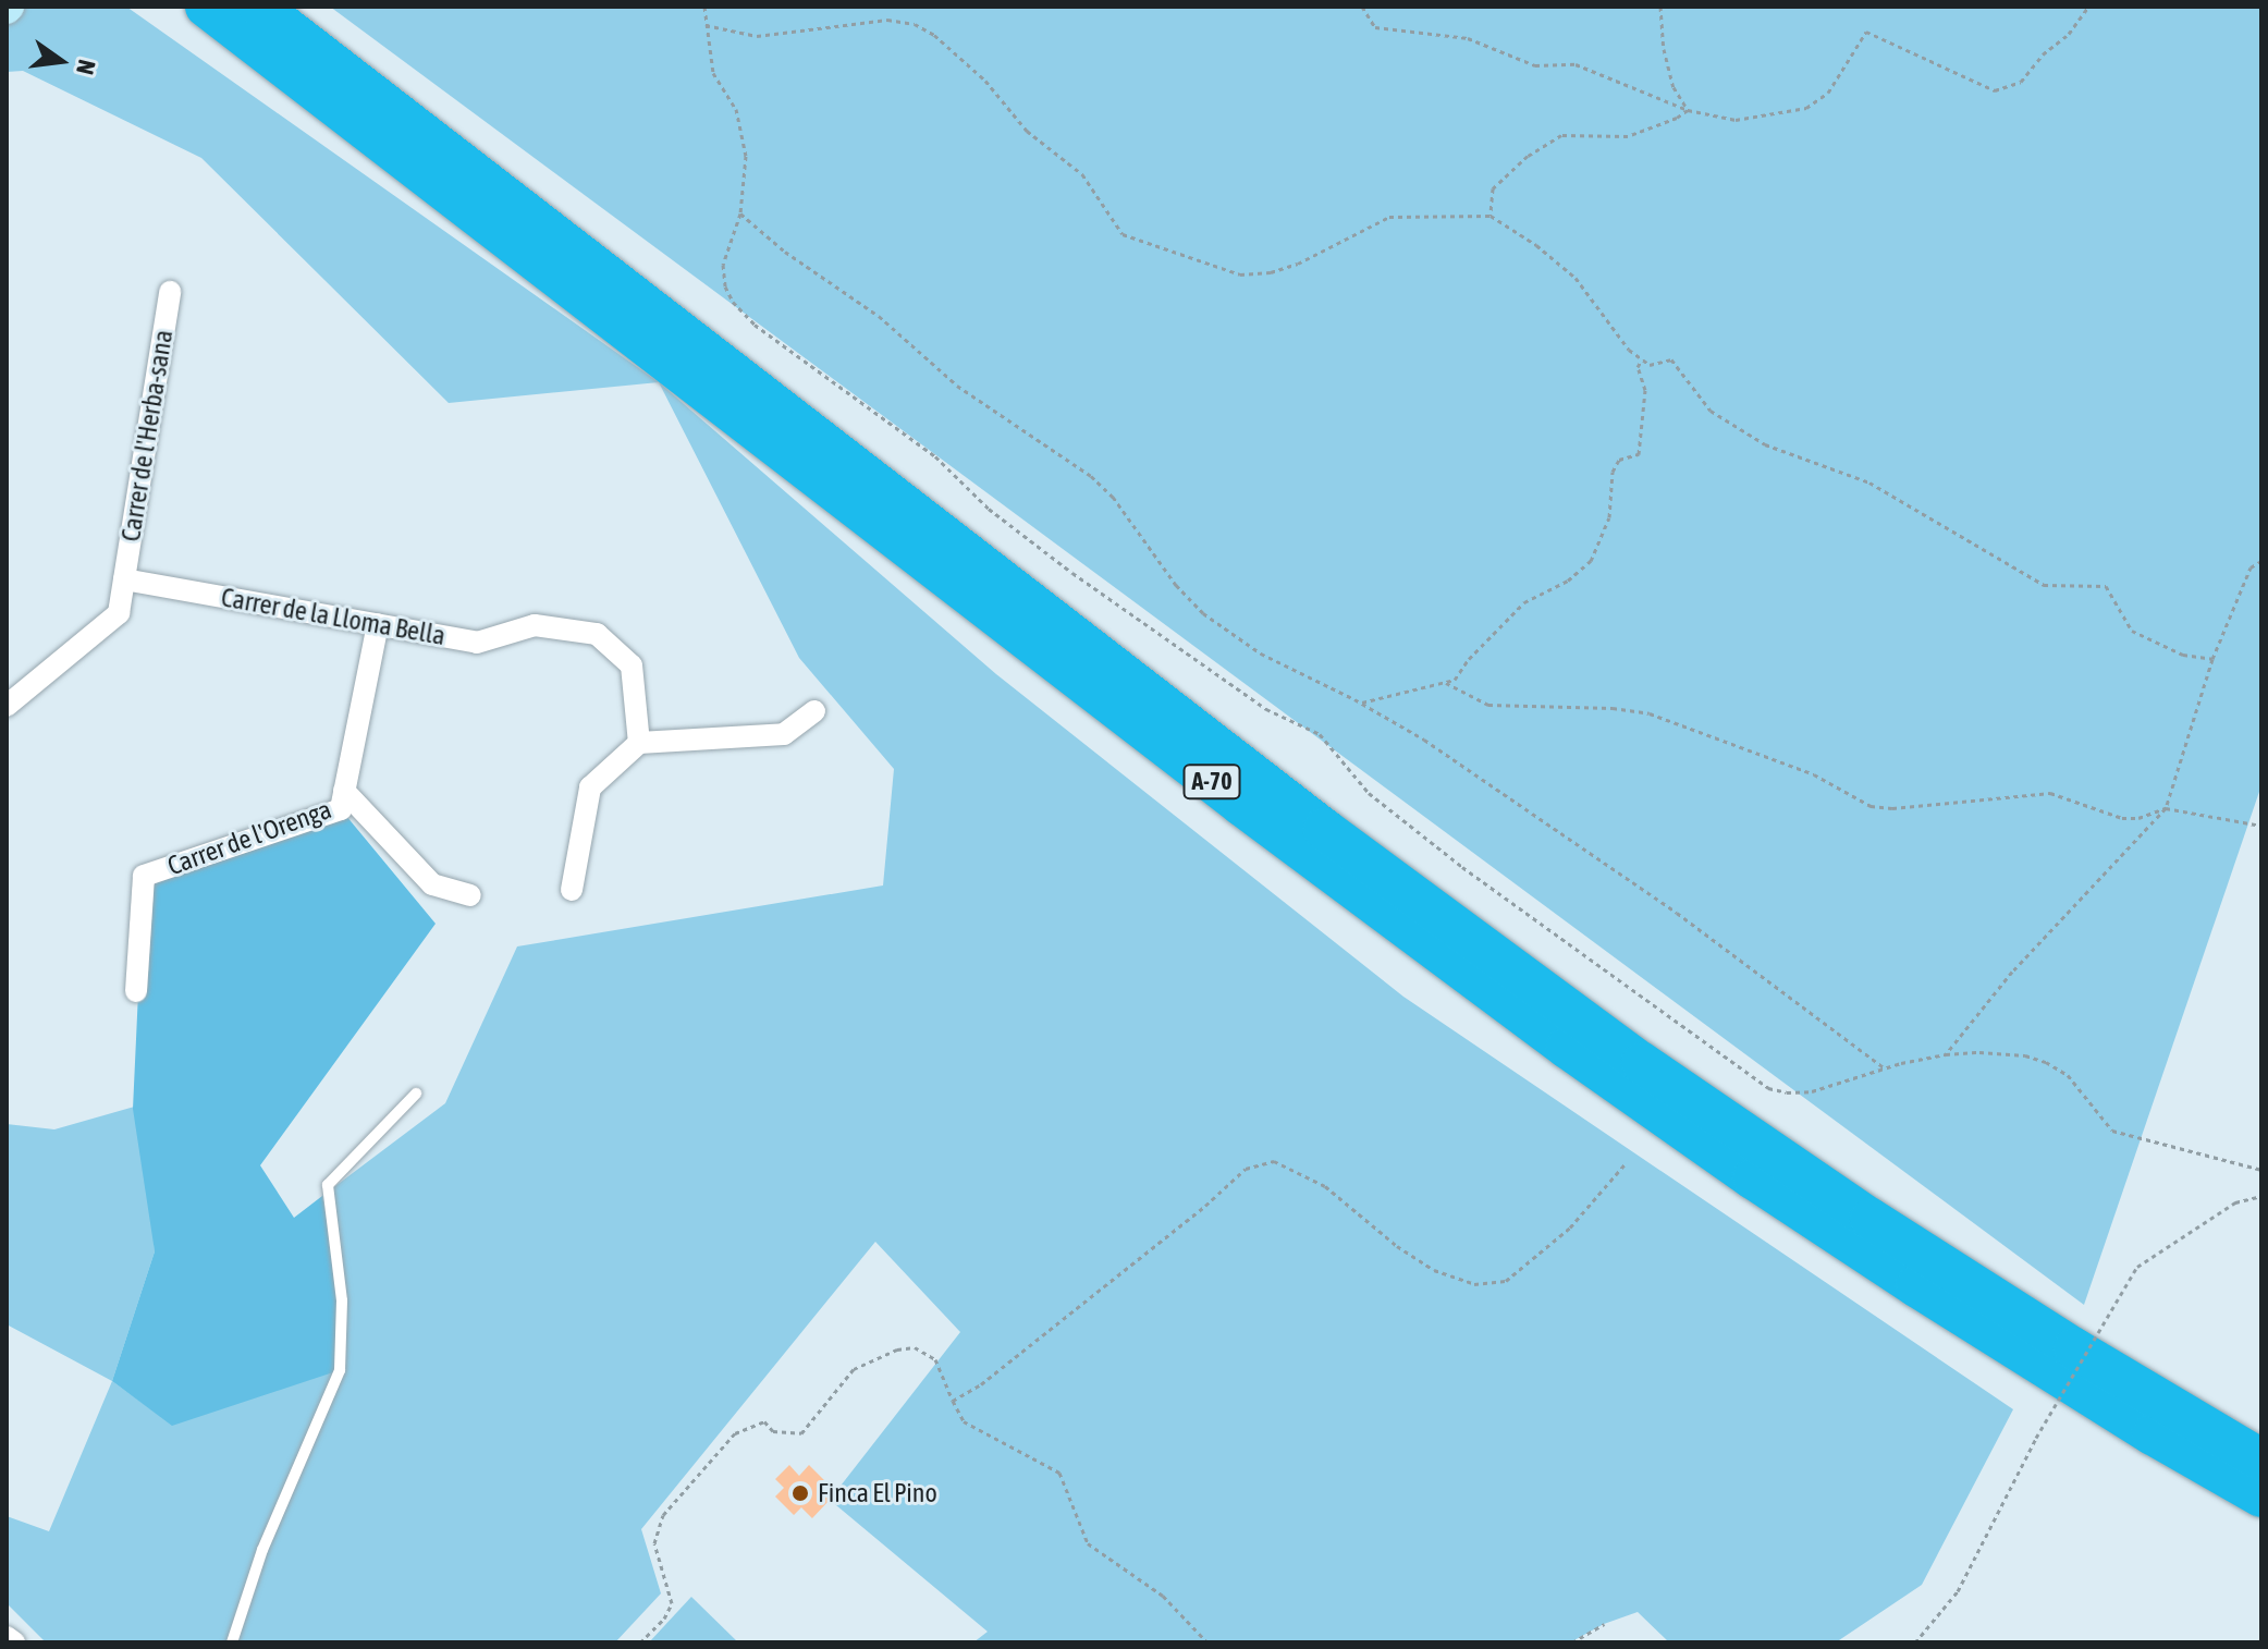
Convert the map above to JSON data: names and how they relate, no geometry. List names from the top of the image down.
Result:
{
  "streets": {
    "highway": ["A-70"],
    "street": ["Carrer de l'Herba-sana", "Carrer de la Lloma Bella", "Carrer de l'Orenga"]
  },
  "crossings": [
    ["Carrer de l'Herba-sana", "Carrer de la Lloma Bella"],
    ["Carrer de la Lloma Bella", "Carrer de l'Orenga"]
  ],
  "places": ["Finca El Pino"],
  "north": "right"
}
